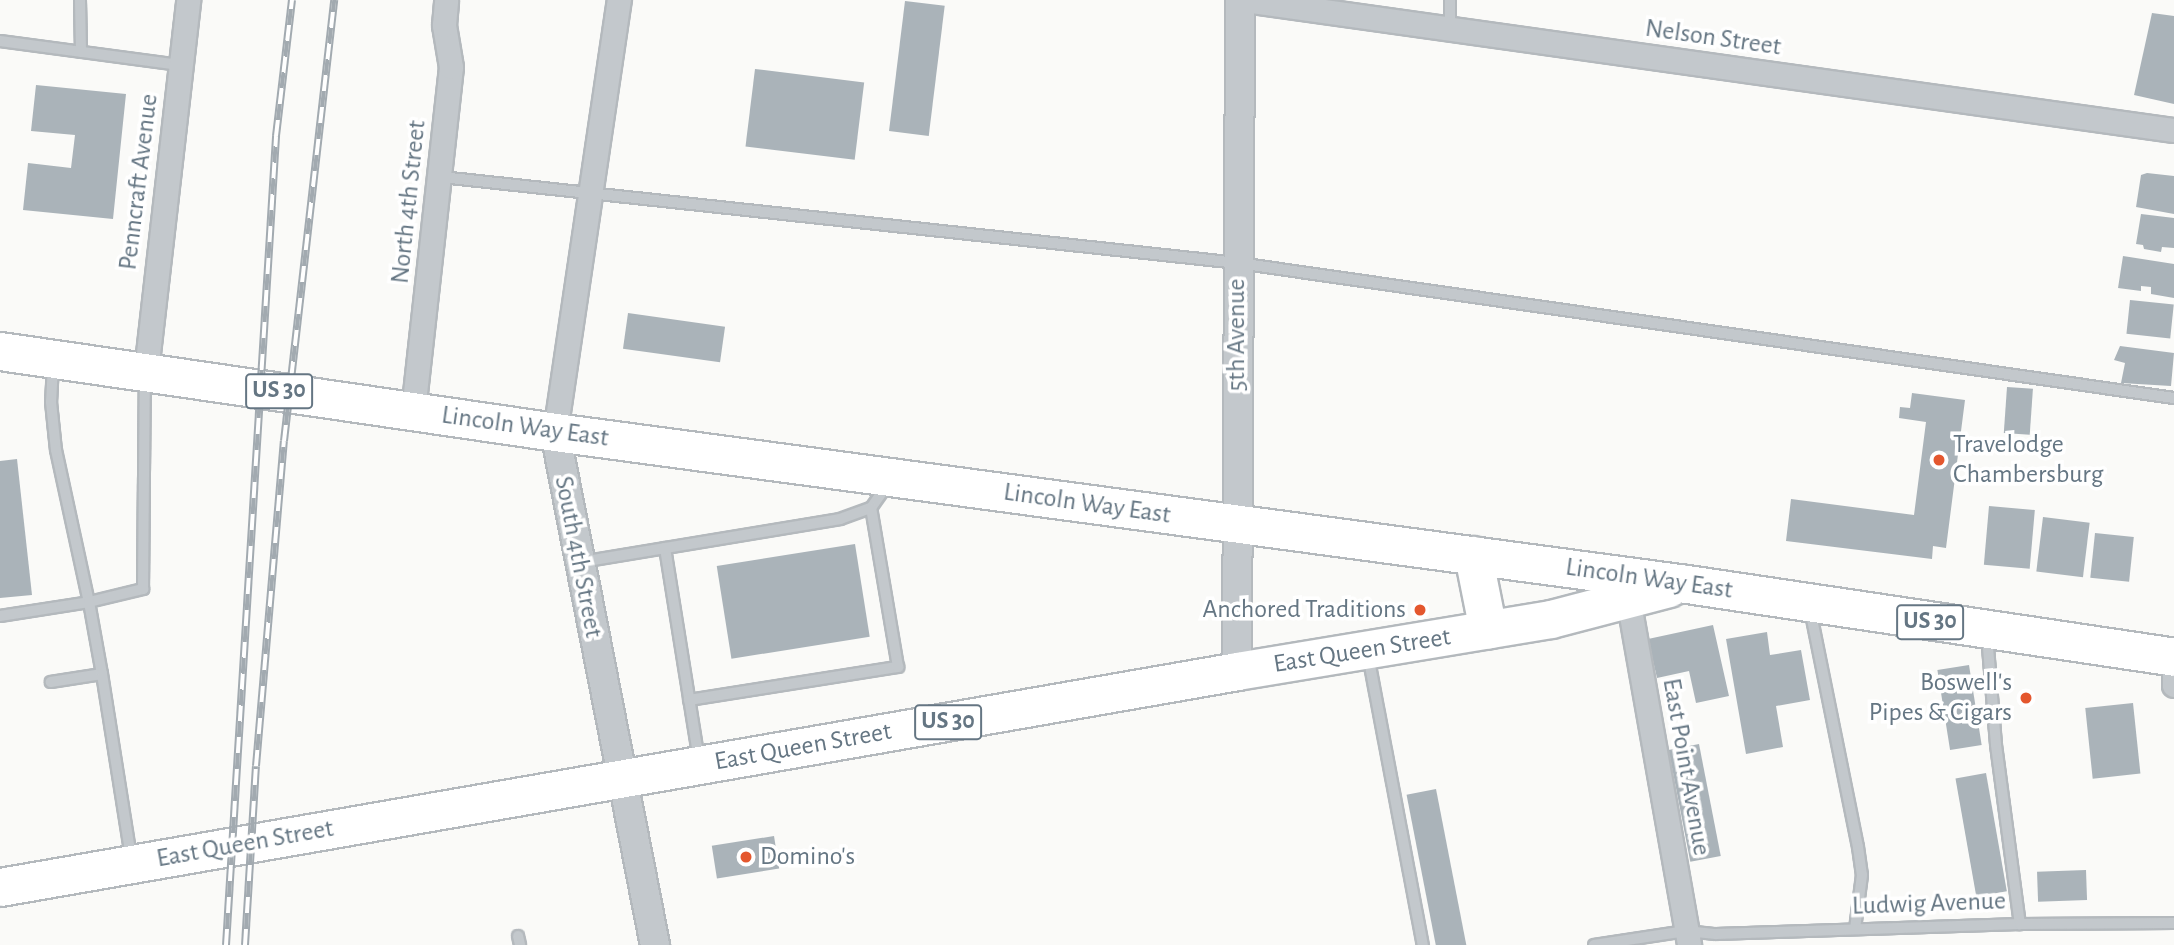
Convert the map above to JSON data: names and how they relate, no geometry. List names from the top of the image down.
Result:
{
  "streets": {
    "highway": ["US 30", "Lincoln Way East", "East Queen Street"],
    "street": [
      "Nelson Street",
      "Penncraft Avenue",
      "North 4th Street",
      "5th Avenue",
      "South 4th Street",
      "East Point Avenue"
    ],
    "lane": ["Ludwig Avenue"]
  },
  "crossings": [
    ["Nelson Street", "5th Avenue"],
    ["Penncraft Avenue", "Lincoln Way East"],
    ["North 4th Street", "Lincoln Way East"],
    ["5th Avenue", "Lincoln Way East"],
    ["5th Avenue", "East Queen Street"],
    ["Lincoln Way East", "South 4th Street"],
    ["Lincoln Way East", "East Queen Street"],
    ["South 4th Street", "East Queen Street"],
    ["East Queen Street", "East Point Avenue"],
    ["East Point Avenue", "Ludwig Avenue"]
  ],
  "places": [
    "Travelodge Chambersburg",
    "Anchored Traditions",
    "Boswell's Pipes & Cigars",
    "Domino's"
  ]
}
